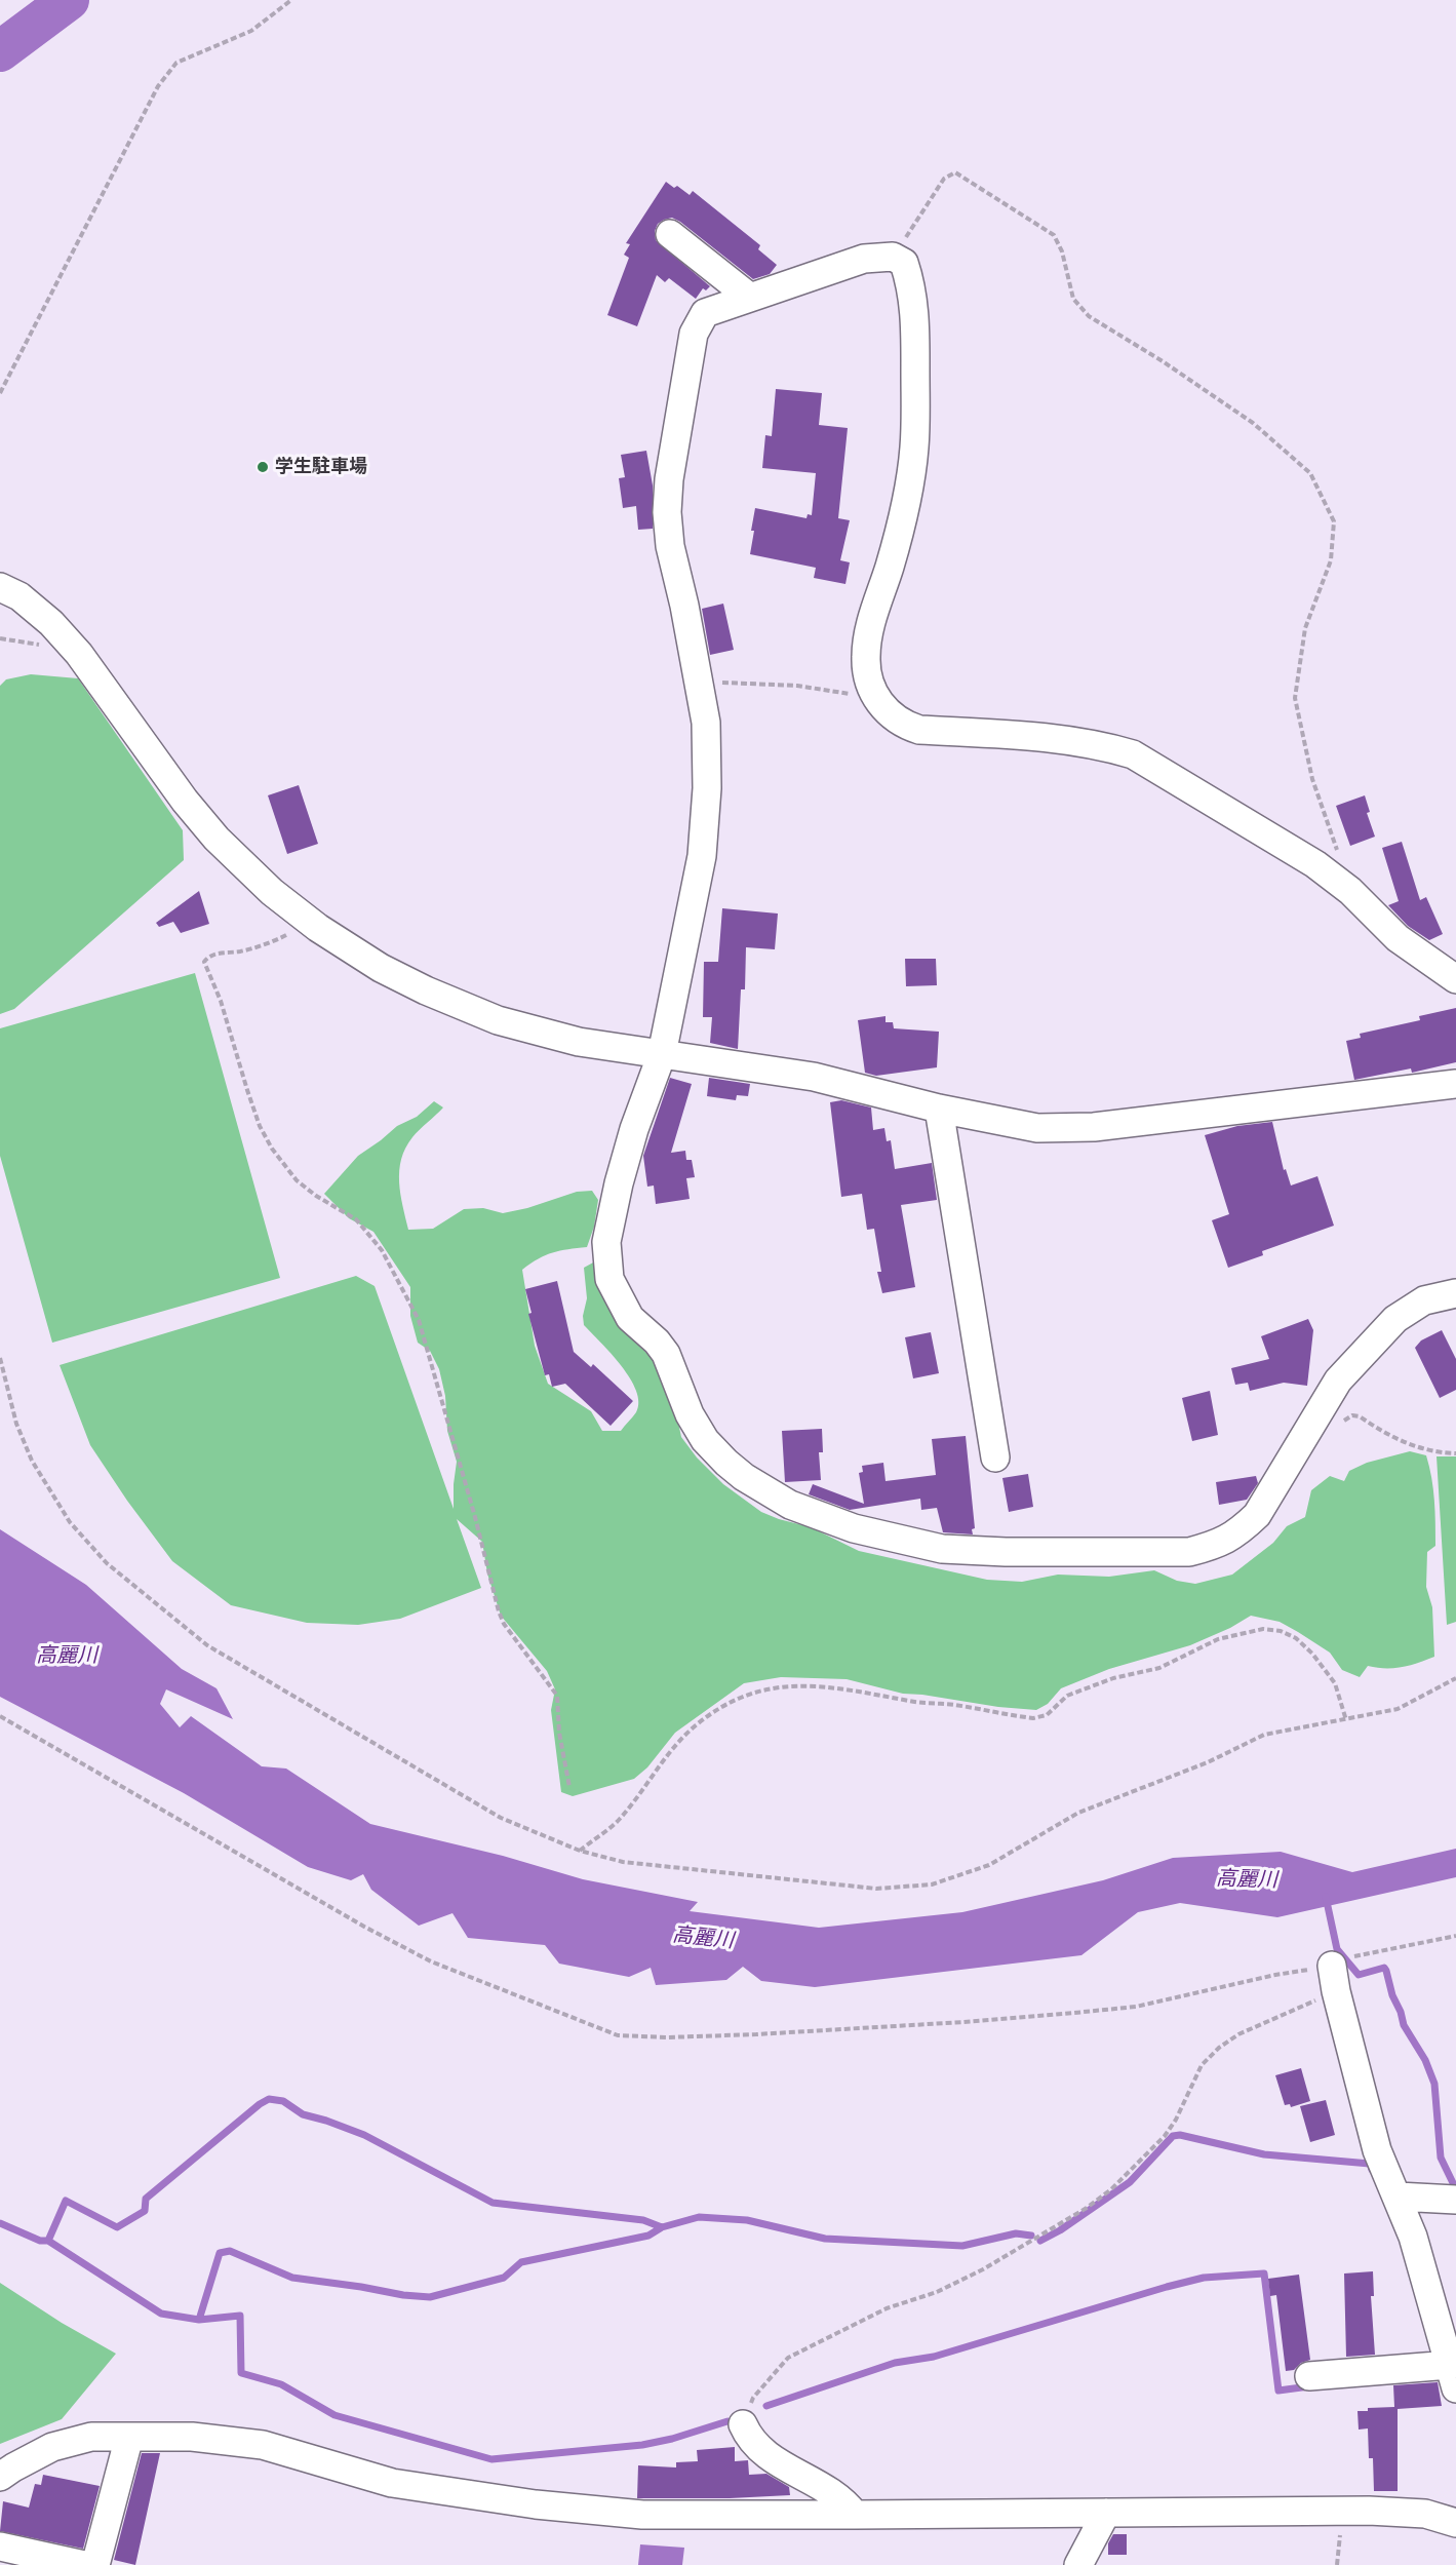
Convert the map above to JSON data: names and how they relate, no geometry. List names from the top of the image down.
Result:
{
  "water": ["高麗川"],
  "places": ["学生駐車場"]
}
